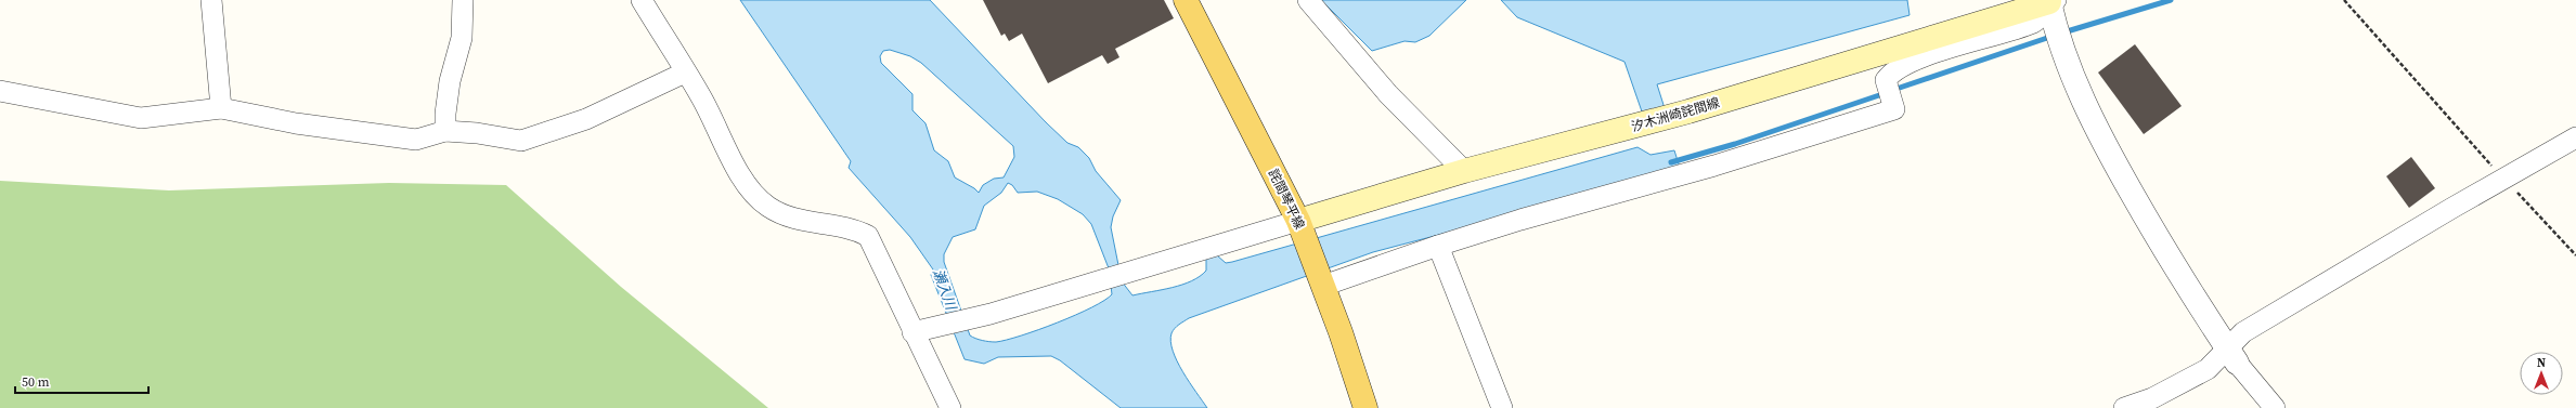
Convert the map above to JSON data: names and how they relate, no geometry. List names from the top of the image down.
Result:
{
  "streets": {
    "main road": ["汐木洲崎詫間線", "詫間琴平線"]
  },
  "crossings": [
    ["汐木洲崎詫間線", "詫間琴平線"]
  ],
  "water": ["瀬入川"],
  "scale_bar": "50 m",
  "north": "top"
}
